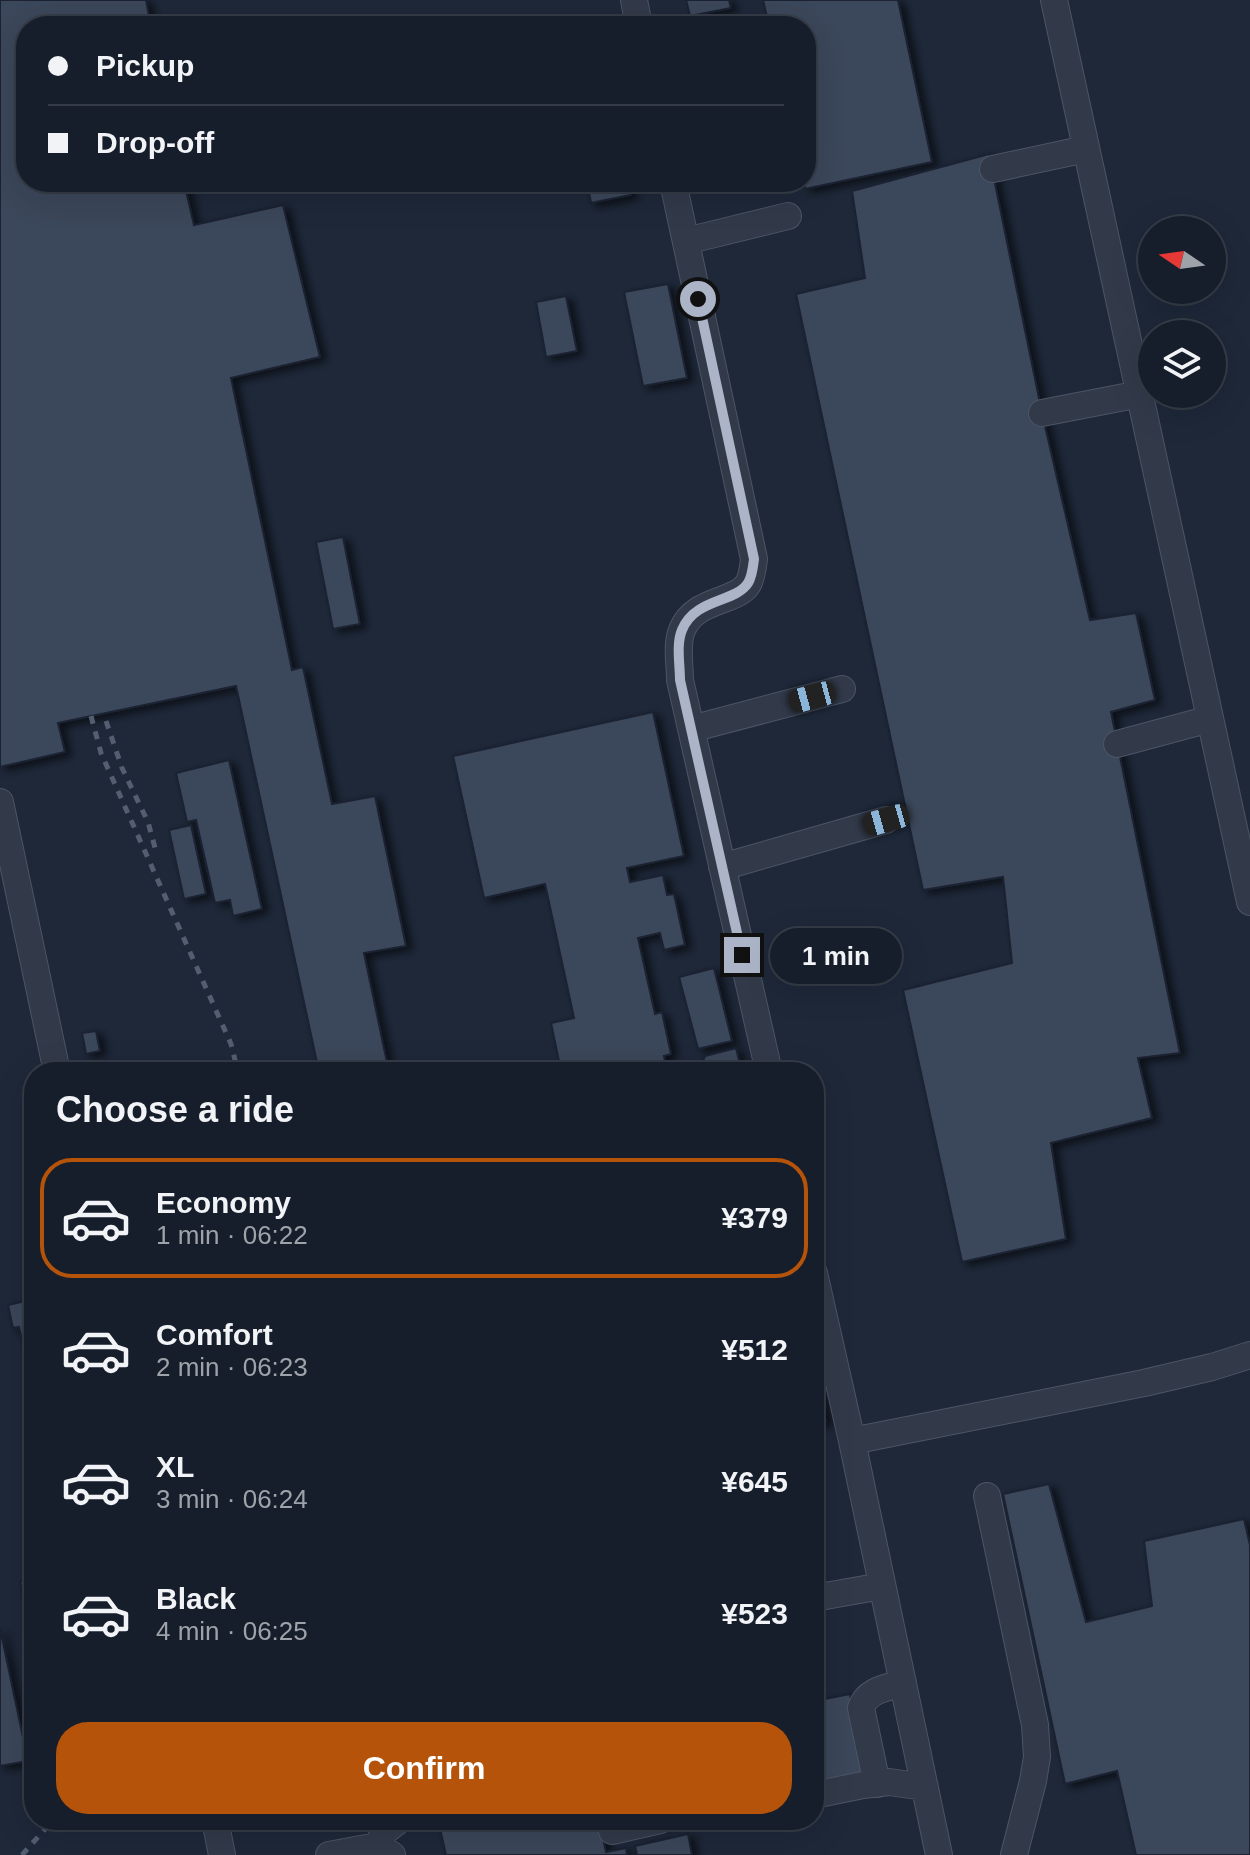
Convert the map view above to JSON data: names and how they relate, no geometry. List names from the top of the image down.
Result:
{
  "north": "left",
  "page": {
    "banner": ["Pickup", "Drop-off"],
    "bubble": "1 min",
    "heading": "Choose a ride",
    "list": [
      {
        "name": "Economy",
        "note": "1 min · 06:22",
        "value": "¥379"
      },
      {
        "name": "Comfort",
        "note": "2 min · 06:23",
        "value": "¥512"
      },
      {
        "name": "XL",
        "note": "3 min · 06:24",
        "value": "¥645"
      },
      {
        "name": "Black",
        "note": "4 min · 06:25",
        "value": "¥523"
      }
    ],
    "buttons": "Confirm"
  }
}
